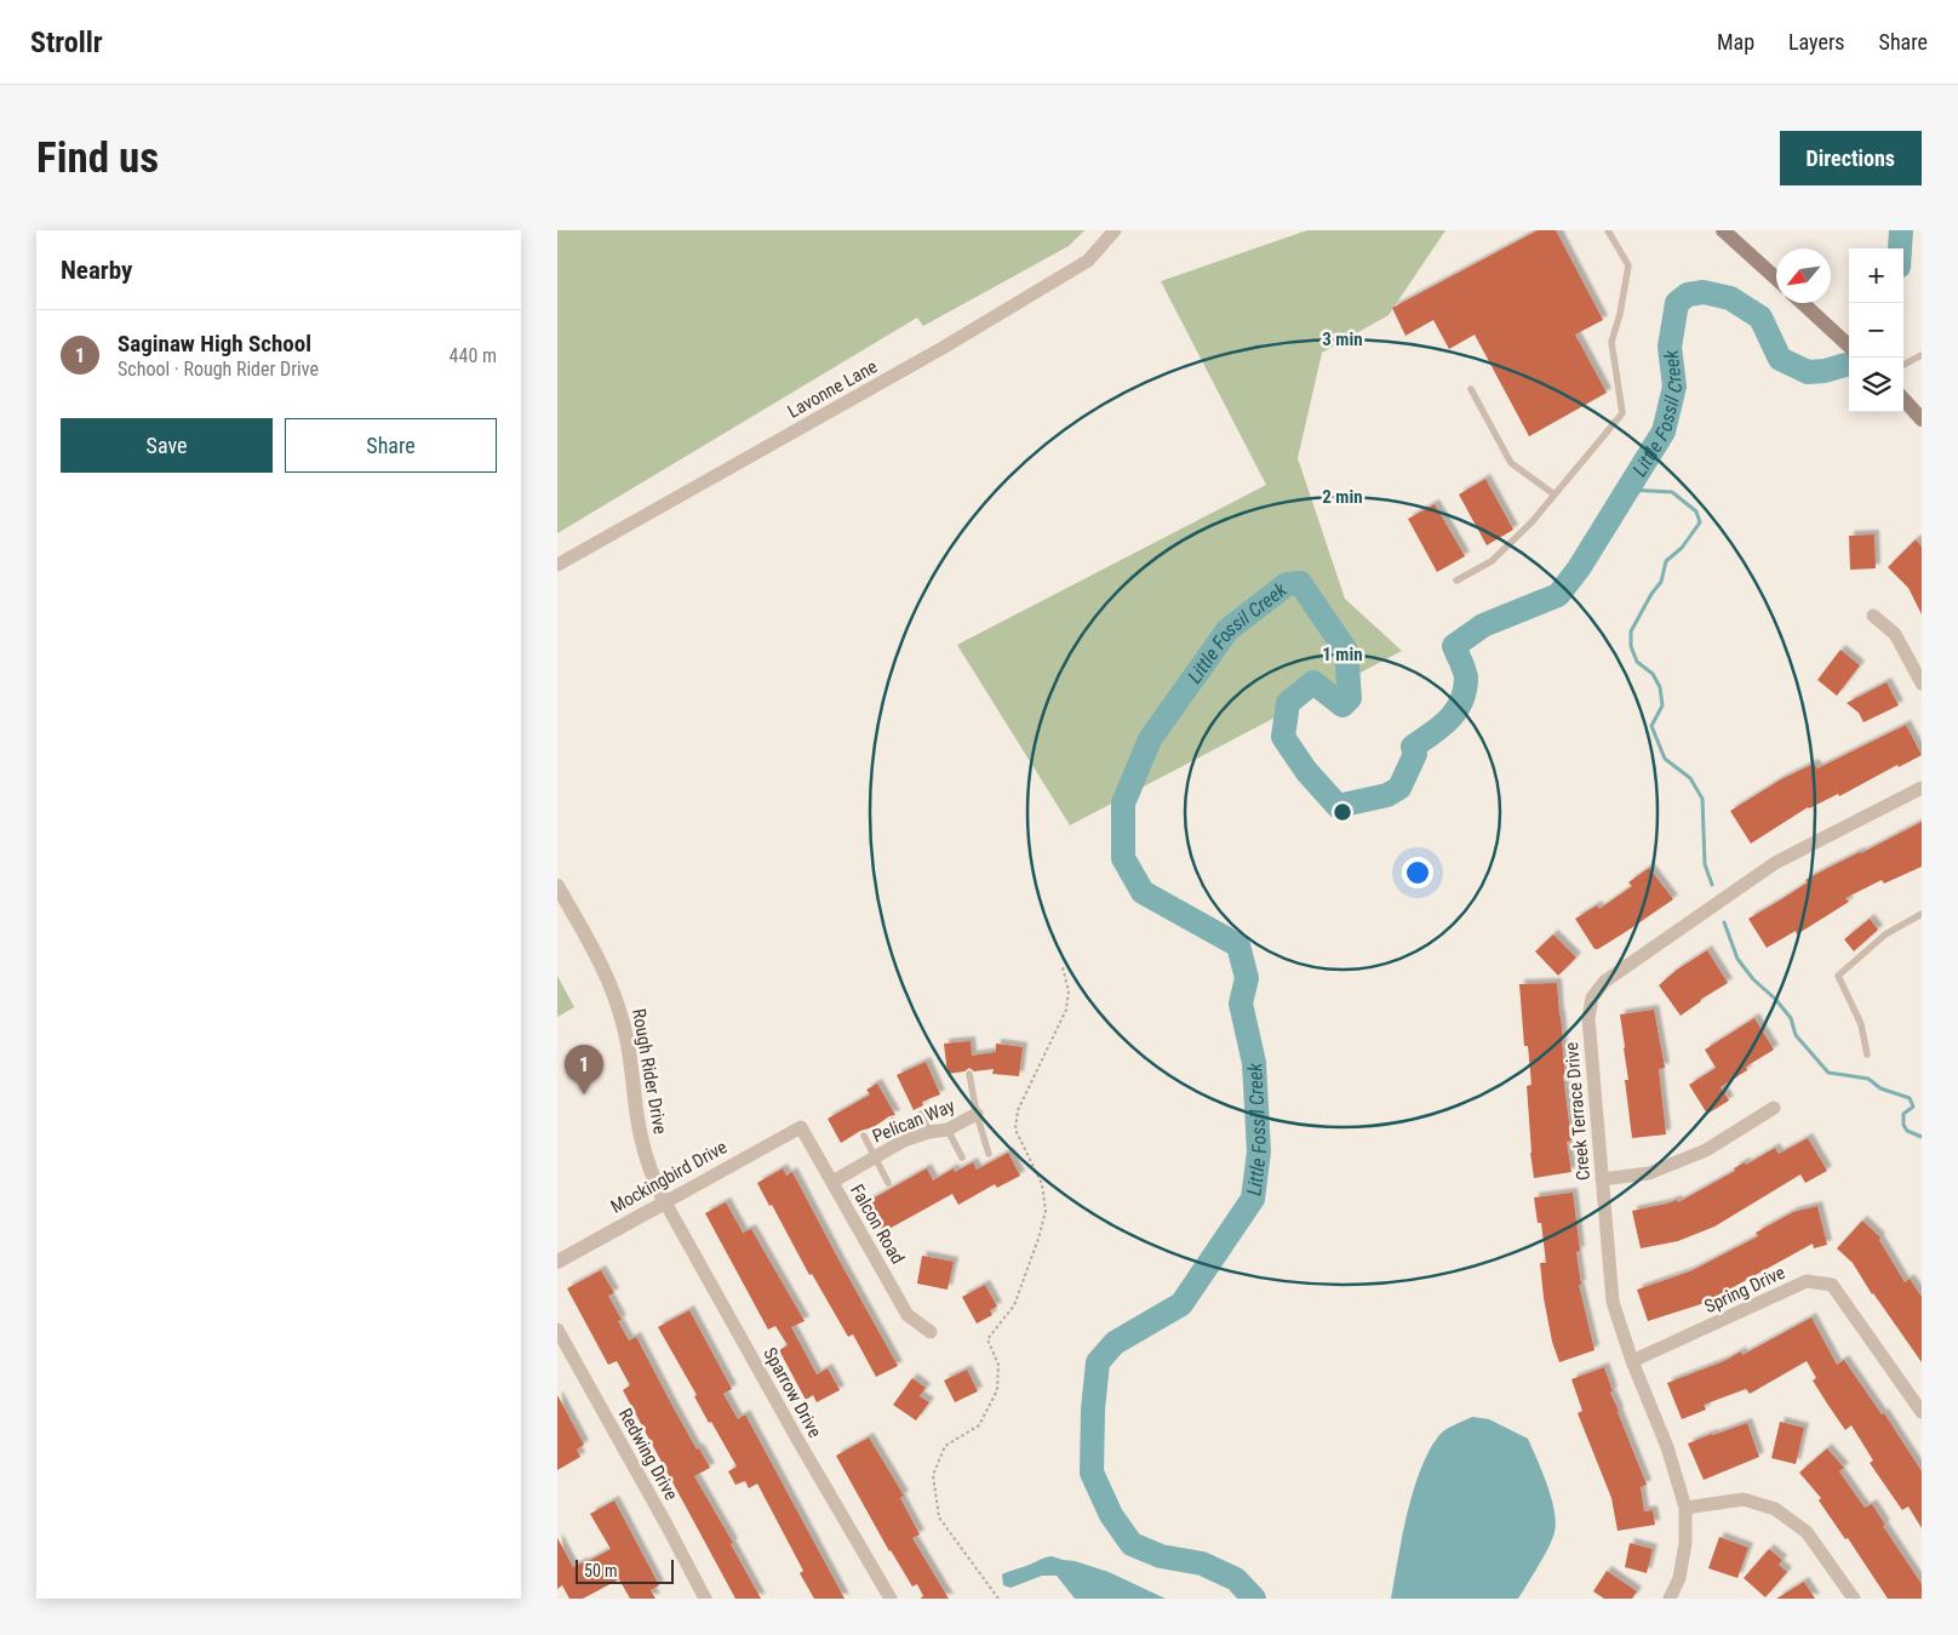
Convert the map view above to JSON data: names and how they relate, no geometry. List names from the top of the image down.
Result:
{
  "streets": {
    "street": [
      "Lavonne Lane",
      "Rough Rider Drive",
      "Creek Terrace Drive",
      "Pelican Way",
      "Mockingbird Drive",
      "Falcon Road",
      "Spring Drive",
      "Sparrow Drive",
      "Redwing Drive"
    ]
  },
  "crossings": [
    ["Rough Rider Drive", "Mockingbird Drive"],
    ["Rough Rider Drive", "Sparrow Drive"],
    ["Creek Terrace Drive", "Spring Drive"],
    ["Pelican Way", "Falcon Road"],
    ["Mockingbird Drive", "Falcon Road"],
    ["Mockingbird Drive", "Sparrow Drive"]
  ],
  "water": ["Little Fossil Creek"],
  "scale_bar": "50 m",
  "north": "bottom left",
  "page": {
    "header": "Strollr",
    "nav": ["Map", "Layers", "Share"],
    "buttons": [
      "Directions",
      ["Save", "Share"]
    ],
    "title": "Find us",
    "heading": "Nearby",
    "map_buttons": ["+", "−"],
    "list": [
      {
        "mark": "1",
        "name": "Saginaw High School",
        "note": "School · Rough Rider Drive",
        "value": "440 m"
      }
    ],
    "pins": "1",
    "scale": "50 m"
  },
  "rings": ["3 min", "2 min", "1 min"]
}
